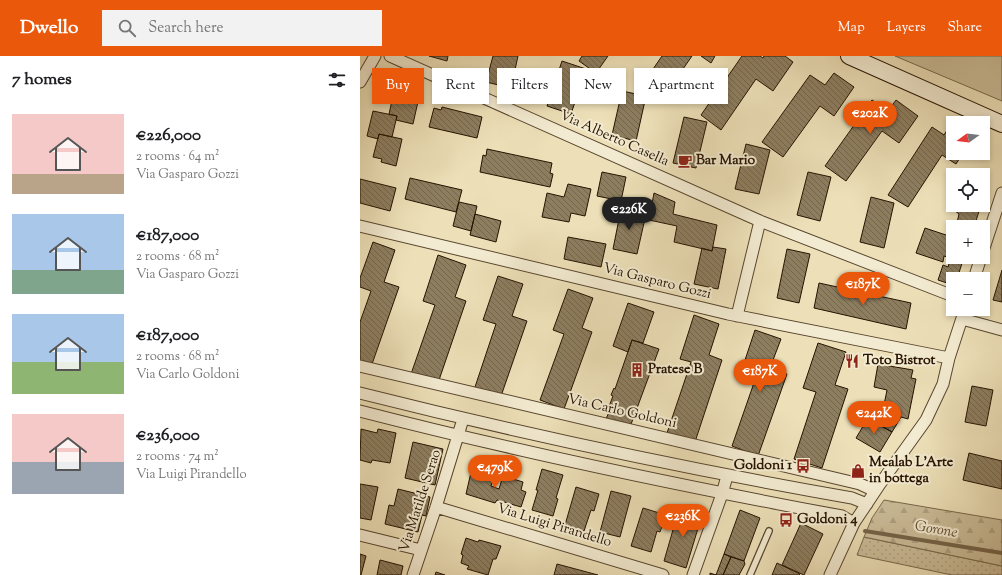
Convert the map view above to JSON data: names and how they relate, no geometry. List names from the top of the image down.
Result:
{
  "streets": {
    "street": [
      "Via Alberto Casella",
      "Via Gasparo Gozzi",
      "Via Carlo Goldoni",
      "Via Matilde Serao",
      "Via Luigi Pirandello"
    ]
  },
  "crossings": [
    ["Via Matilde Serao", "Via Luigi Pirandello"]
  ],
  "water": ["Gorone"],
  "places": {
    "cafe": ["Bar Mario"],
    "restaurant": ["Toto Bistrot"],
    "building": ["Pratese B"],
    "bus stop": ["Goldoni 1", "Goldoni 4"],
    "shop": ["Mealab L'Arte in bottega"]
  },
  "north": "left",
  "page": {
    "header": "Dwello",
    "search": "Search here",
    "nav": ["Map", "Layers", "Share"],
    "heading": "7 homes",
    "chip": [
      "Buy",
      "Rent",
      "Filters",
      "New",
      "Apartment"
    ],
    "price": [
      "€202K",
      "€226K",
      "€187K",
      "€187K",
      "€242K",
      "€479K",
      "€236K"
    ],
    "list": [
      {
        "name": "€226,000",
        "note": "2 rooms · 64 m² · Via Gasparo Gozzi"
      },
      {
        "name": "€187,000",
        "note": "2 rooms · 68 m² · Via Gasparo Gozzi"
      },
      {
        "name": "€187,000",
        "note": "2 rooms · 68 m² · Via Carlo Goldoni"
      },
      {
        "name": "€236,000",
        "note": "2 rooms · 74 m² · Via Luigi Pirandello"
      }
    ],
    "map_buttons": ["+", "−"]
  }
}
